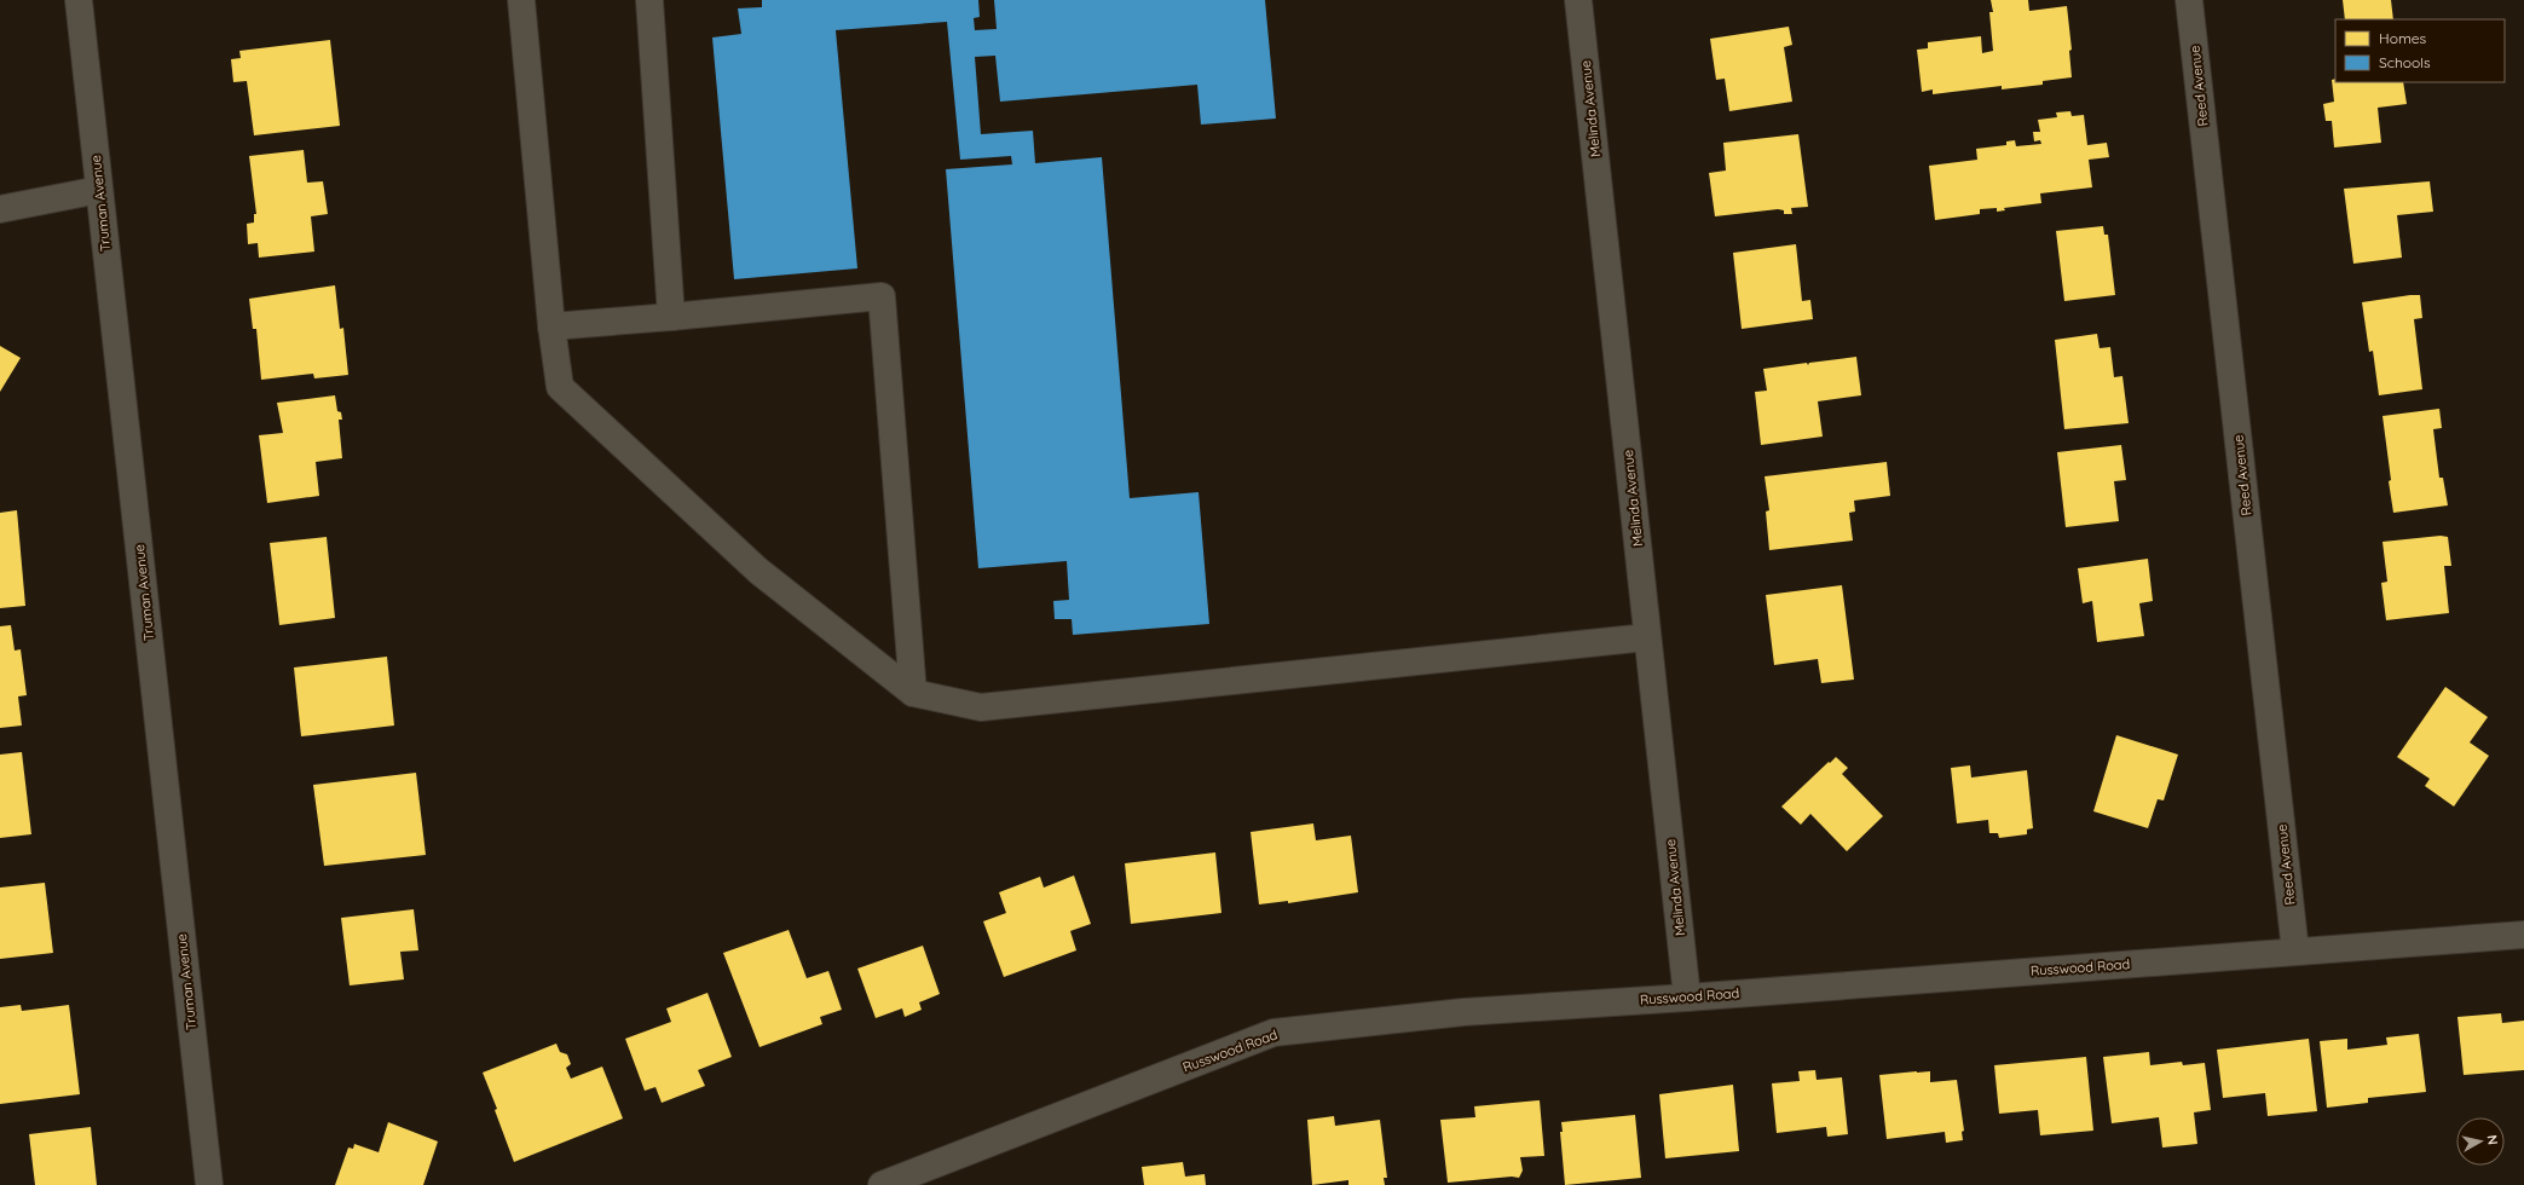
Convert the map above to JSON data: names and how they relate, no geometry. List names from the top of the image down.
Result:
{
  "streets": {
    "street": [
      "Reed Avenue",
      "Melinda Avenue",
      "Truman Avenue",
      "Russwood Road"
    ]
  },
  "crossings": [
    ["Reed Avenue", "Russwood Road"],
    ["Melinda Avenue", "Russwood Road"]
  ],
  "legend": ["Homes", "Schools"],
  "north": "right"
}
